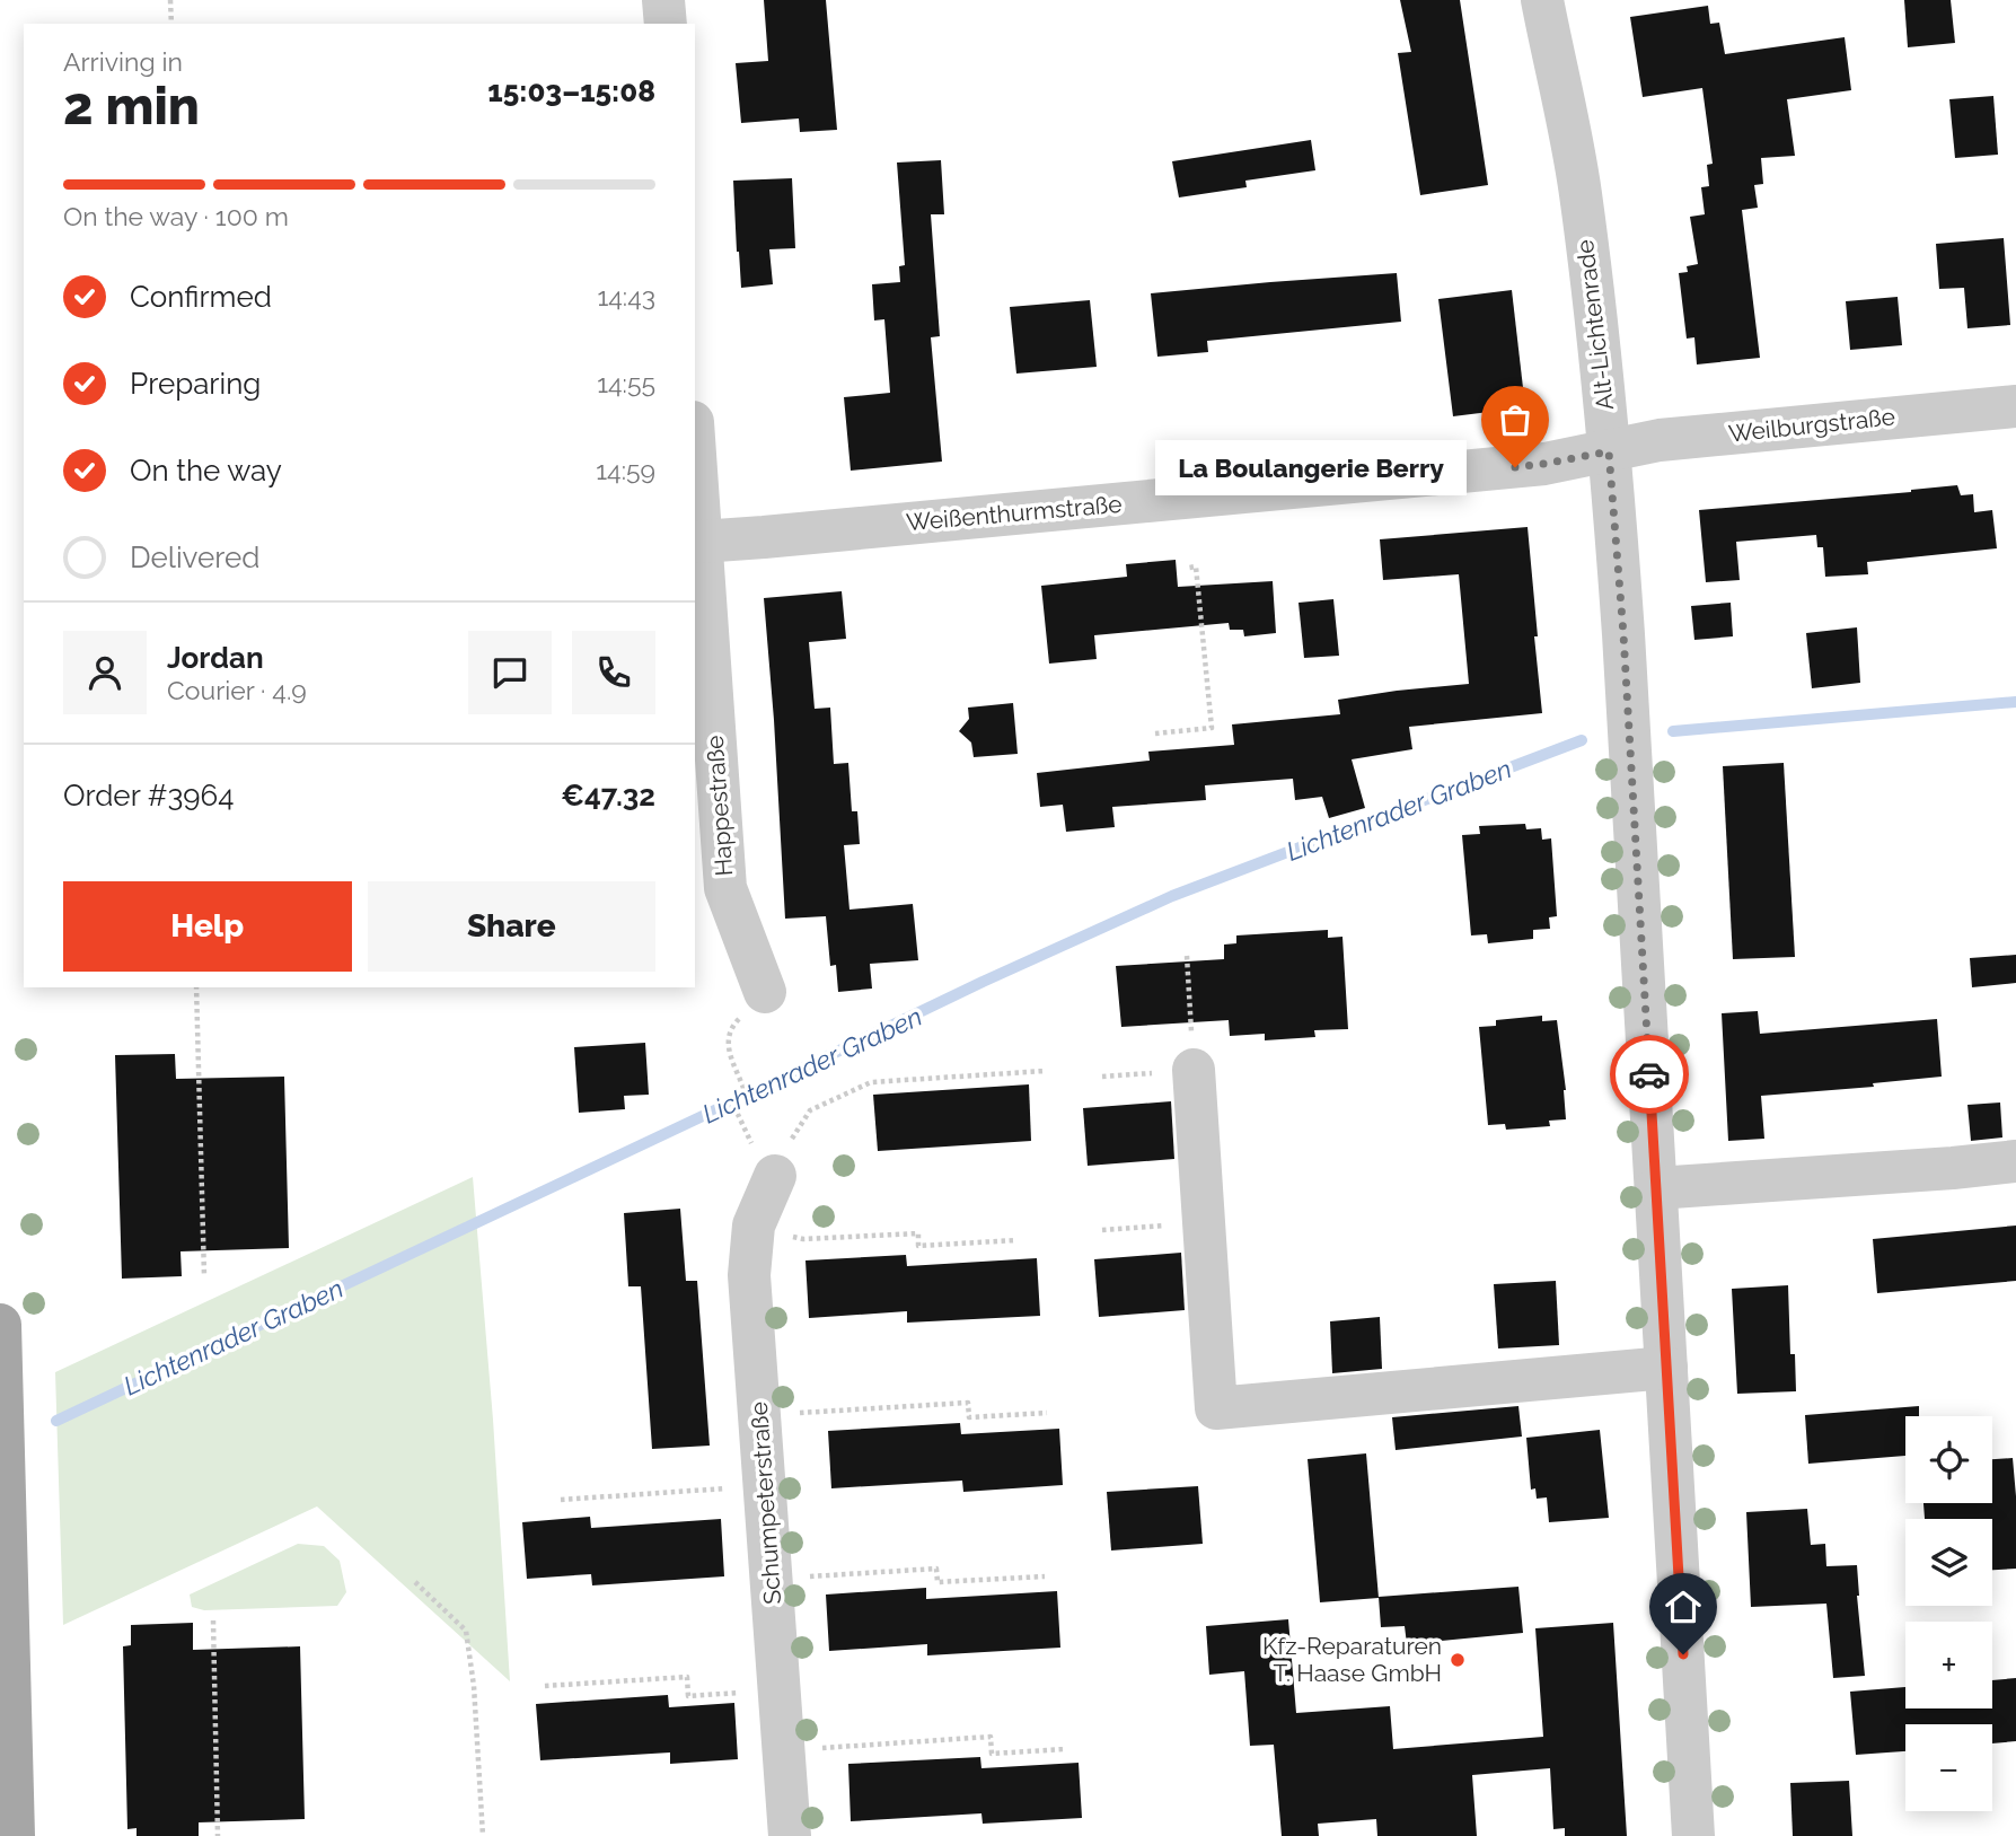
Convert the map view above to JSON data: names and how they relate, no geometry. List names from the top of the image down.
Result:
{
  "streets": {
    "street": [
      "Alt-Lichtenrade",
      "Weilburgstraße",
      "Weißenthurmstraße",
      "Happestraße",
      "Schumpeterstraße"
    ]
  },
  "crossings": [
    ["Alt-Lichtenrade", "Weilburgstraße"],
    ["Alt-Lichtenrade", "Weißenthurmstraße"],
    ["Weilburgstraße", "Weißenthurmstraße"],
    ["Weißenthurmstraße", "Happestraße"]
  ],
  "water": ["Lichtenrader Graben"],
  "places": ["La Boulangerie Berry", "Kfz-Reparaturen T. Haase GmbH"],
  "page": {
    "heading": ["2 min", "Arriving in", "15:03–15:08"],
    "panel": [
      "Jordan",
      "Courier · 4.9",
      "Order #3964",
      "€47.32"
    ],
    "bar": "On the way · 100 m",
    "list": [
      ["Confirmed", "14:43"],
      ["Preparing", "14:55"],
      ["On the way", "14:59"],
      "Delivered"
    ],
    "bubble": "La Boulangerie Berry",
    "buttons": ["Help", "Share"],
    "map_buttons": ["+", "−"]
  }
}
